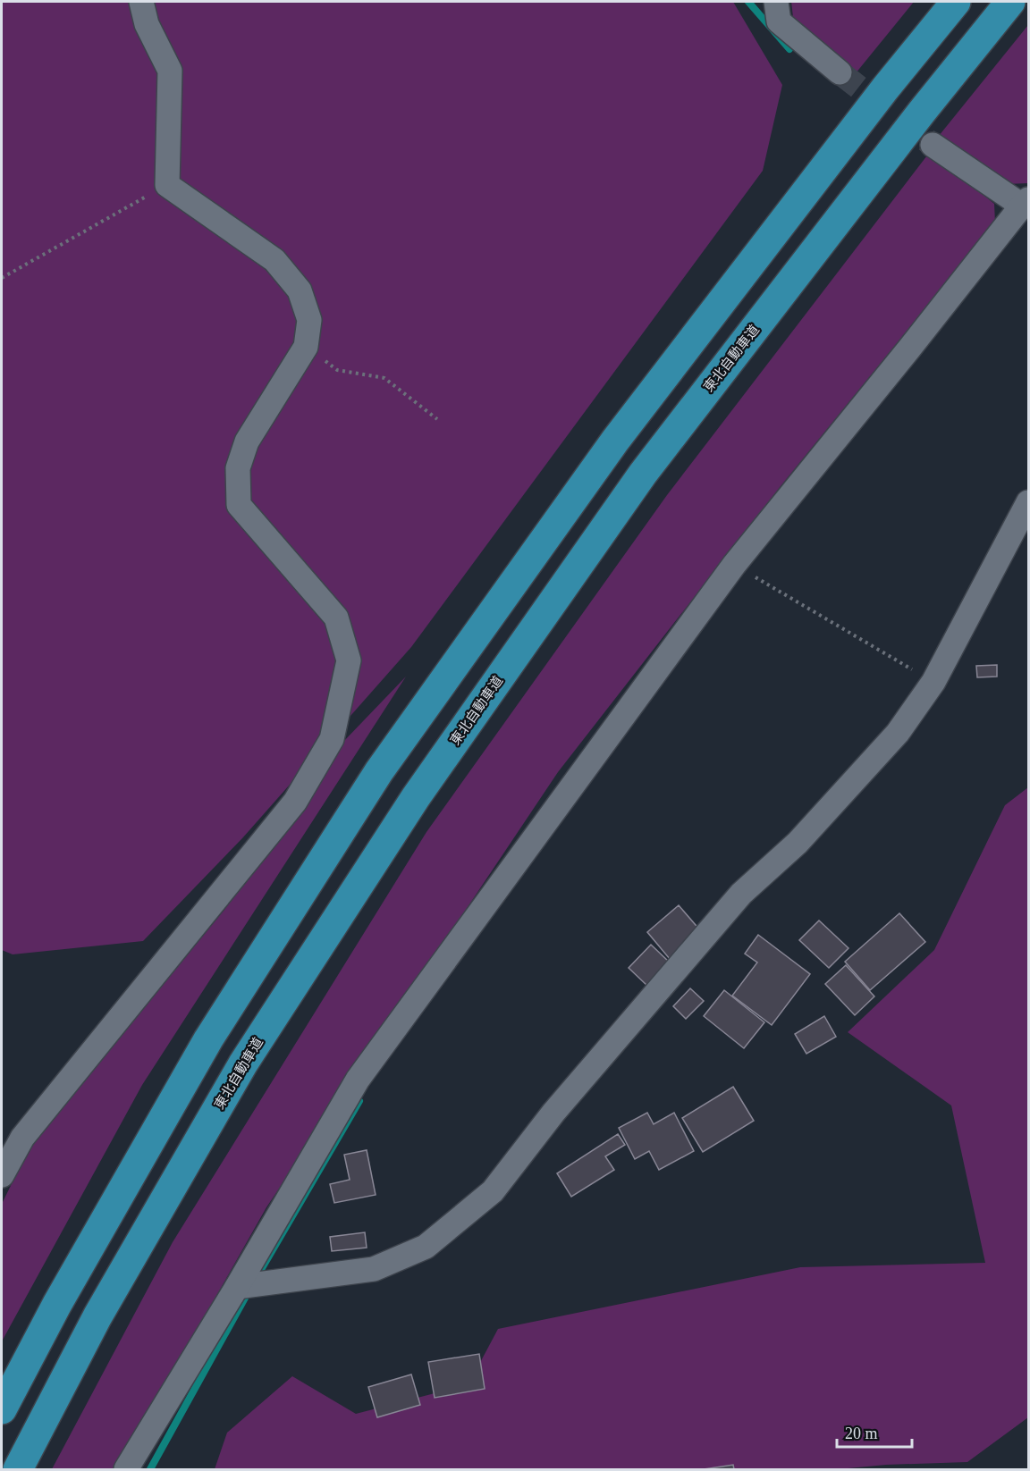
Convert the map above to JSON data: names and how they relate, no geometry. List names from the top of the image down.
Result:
{
  "streets": {
    "highway": ["東北自動車道"]
  },
  "scale_bar": "20 m"
}
